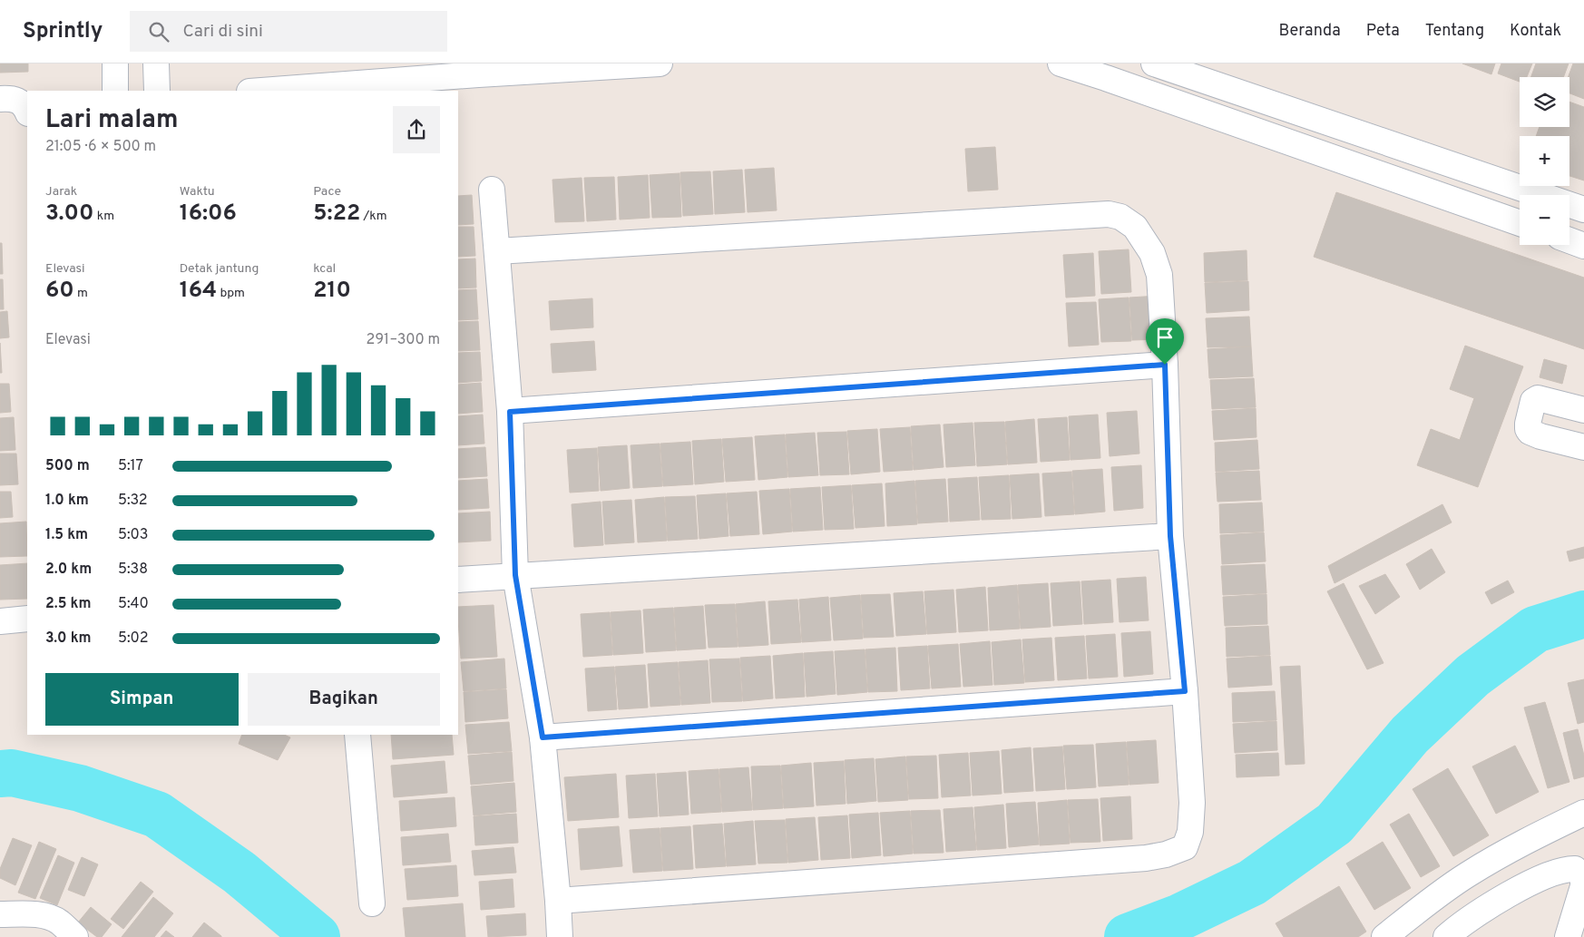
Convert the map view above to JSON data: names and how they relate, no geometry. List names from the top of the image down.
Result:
{
  "page": {
    "header": "Sprintly",
    "search": "Cari di sini",
    "nav": [
      "Beranda",
      "Peta",
      "Tentang",
      "Kontak"
    ],
    "map_buttons": ["+", "−"],
    "heading": ["Lari malam", "21:05 · 6 × 500 m"],
    "stats": [
      ["Jarak", "3.00 km"],
      ["Waktu", "16:06"],
      ["Pace", "5:22 /km"],
      ["Elevasi", "60 m"],
      ["Detak jantung", "164 bpm"],
      ["kcal", "210"]
    ],
    "chart": ["Elevasi", "291–300 m"],
    "list": [
      {
        "name": "500 m",
        "note": "5:17"
      },
      {
        "name": "1.0 km",
        "note": "5:32"
      },
      {
        "name": "1.5 km",
        "note": "5:03"
      },
      {
        "name": "2.0 km",
        "note": "5:38"
      },
      {
        "name": "2.5 km",
        "note": "5:40"
      },
      {
        "name": "3.0 km",
        "note": "5:02"
      }
    ],
    "buttons": ["Simpan", "Bagikan"]
  }
}
